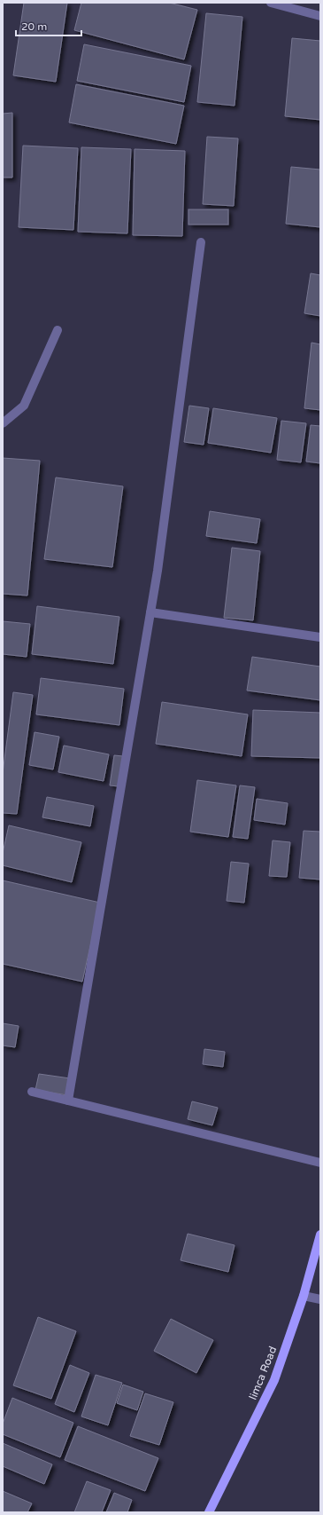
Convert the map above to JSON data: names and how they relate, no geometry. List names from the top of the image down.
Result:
{
  "streets": {
    "main road": ["limca Road"]
  },
  "scale_bar": "20 m"
}
